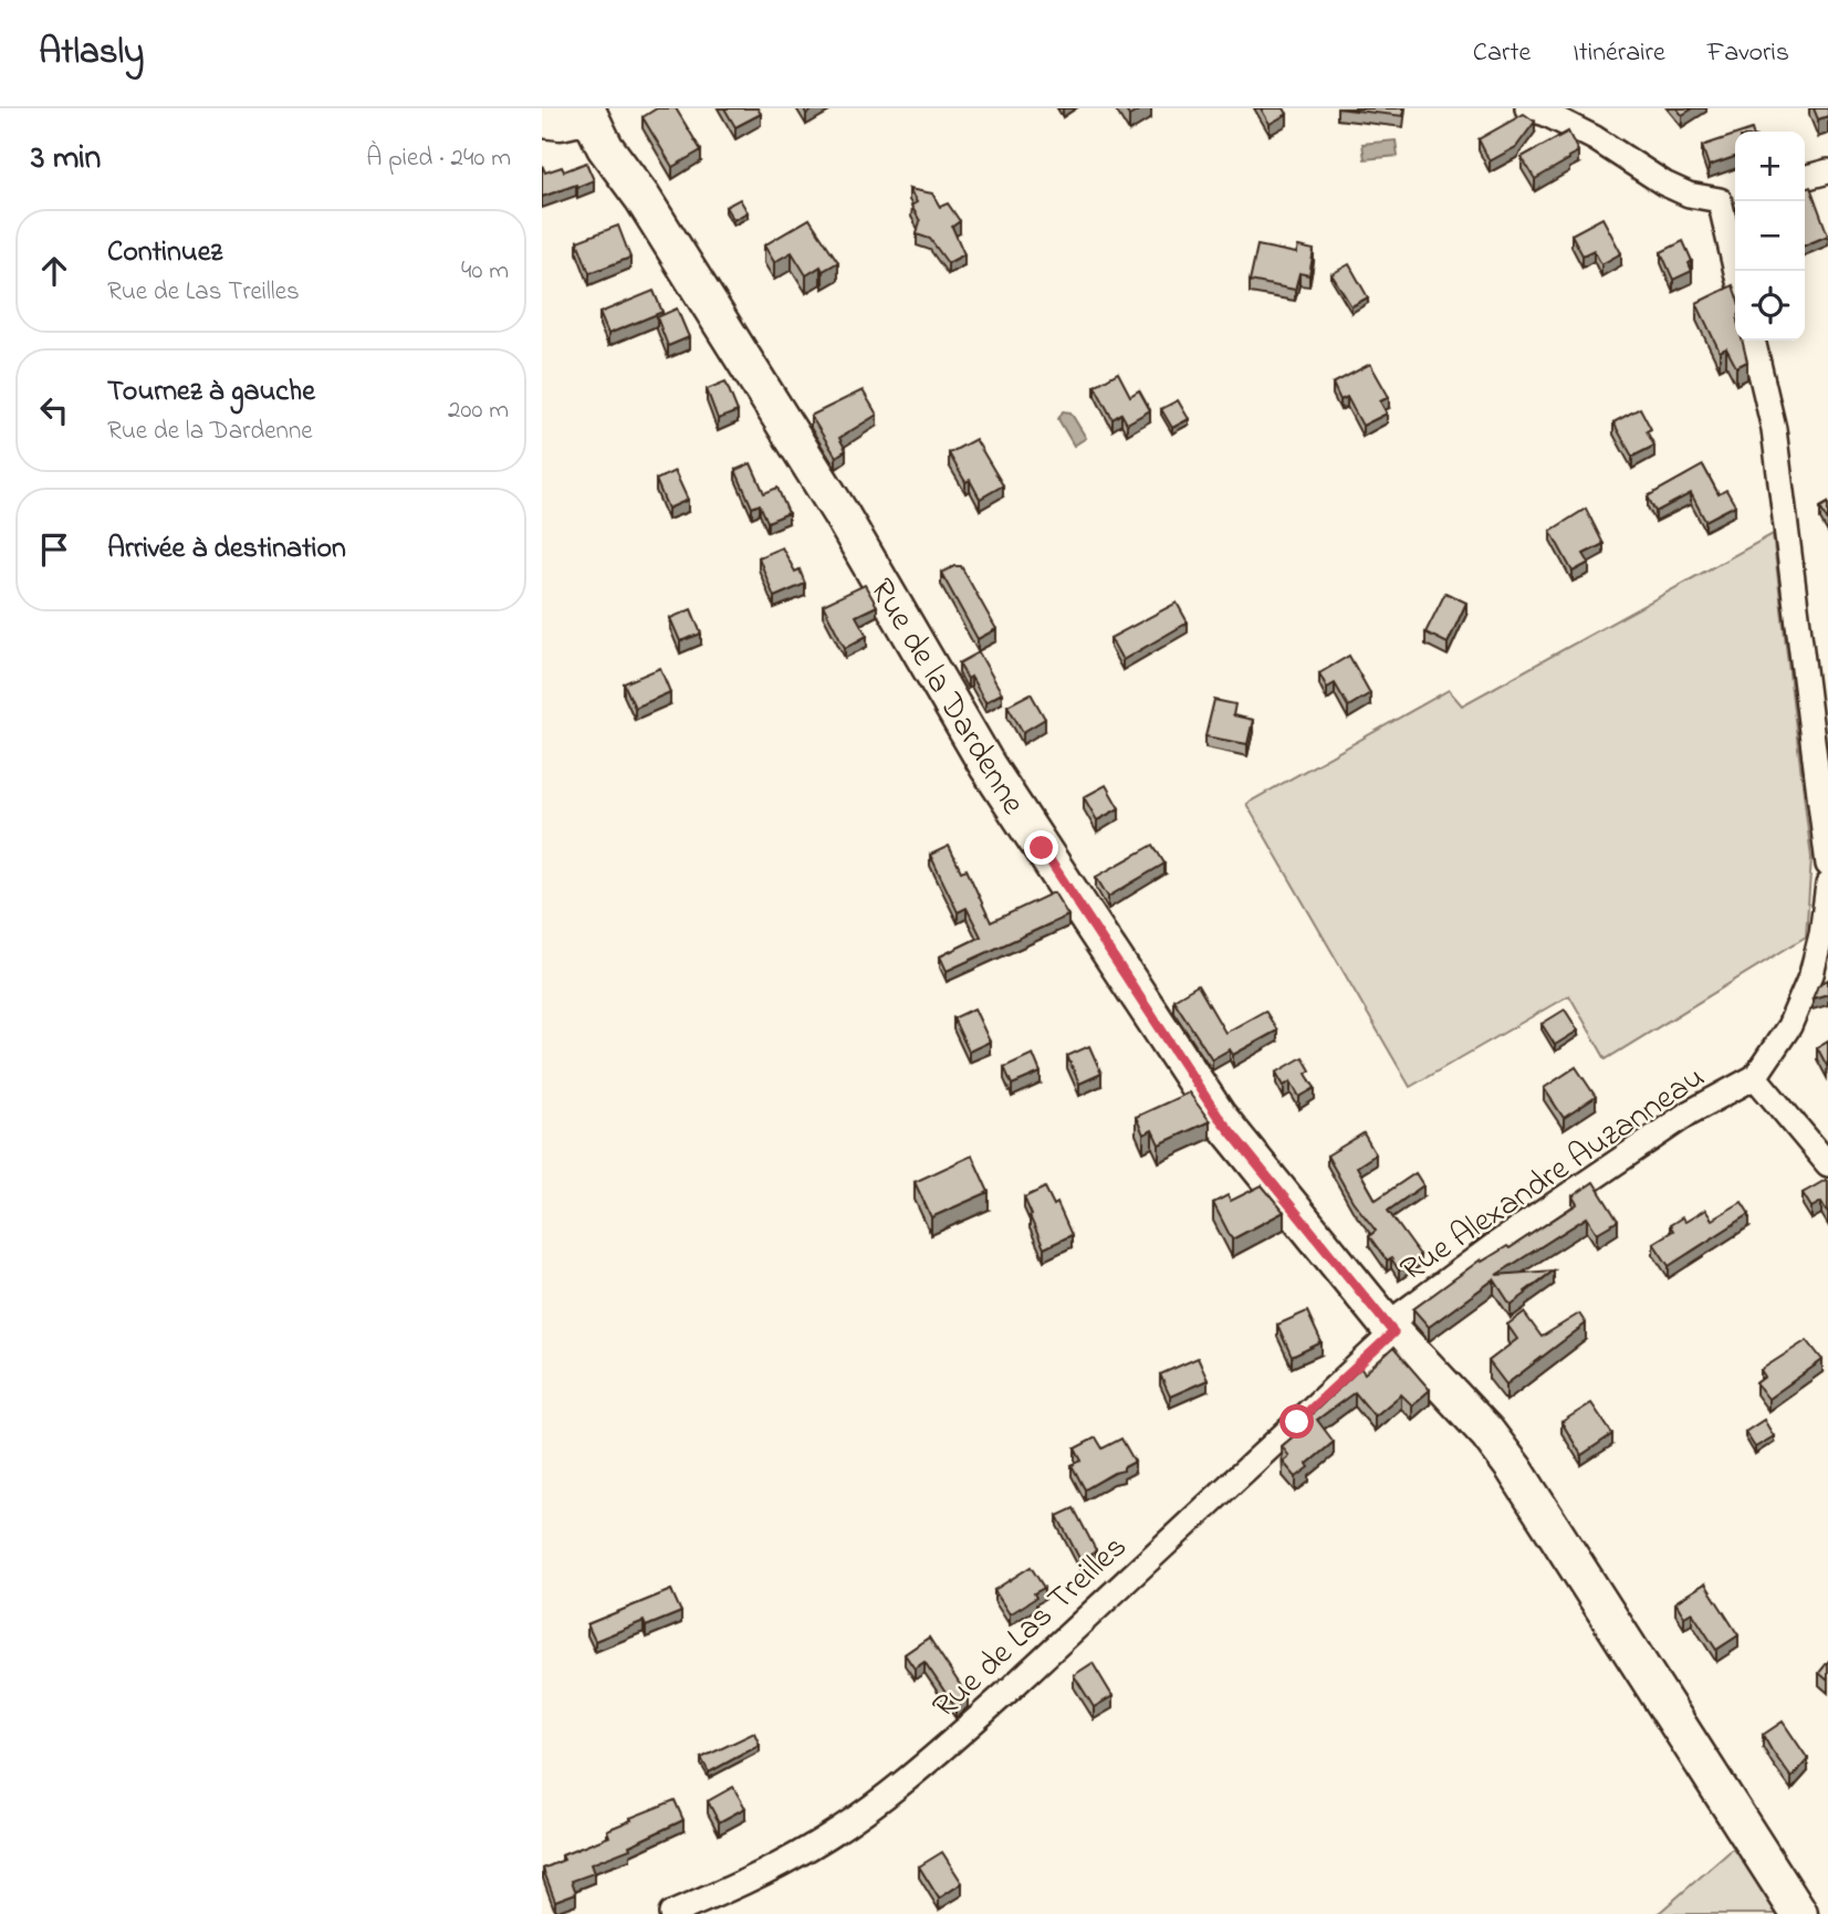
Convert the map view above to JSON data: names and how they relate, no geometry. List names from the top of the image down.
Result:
{
  "streets": {
    "street": ["Rue de la Dardenne", "Rue Alexandre Auzanneau", "Rue de Las Treilles"]
  },
  "crossings": [
    ["Rue de la Dardenne", "Rue Alexandre Auzanneau"],
    ["Rue de la Dardenne", "Rue de Las Treilles"],
    ["Rue Alexandre Auzanneau", "Rue de Las Treilles"]
  ],
  "page": {
    "header": "Atlasly",
    "nav": ["Carte", "Itinéraire", "Favoris"],
    "heading": ["3 min", "À pied · 240 m"],
    "map_buttons": ["+", "−"],
    "list": [
      ["Continuez", "Rue de Las Treilles", "40 m"],
      ["Tournez à gauche", "Rue de la Dardenne", "200 m"],
      "Arrivée à destination"
    ]
  }
}
